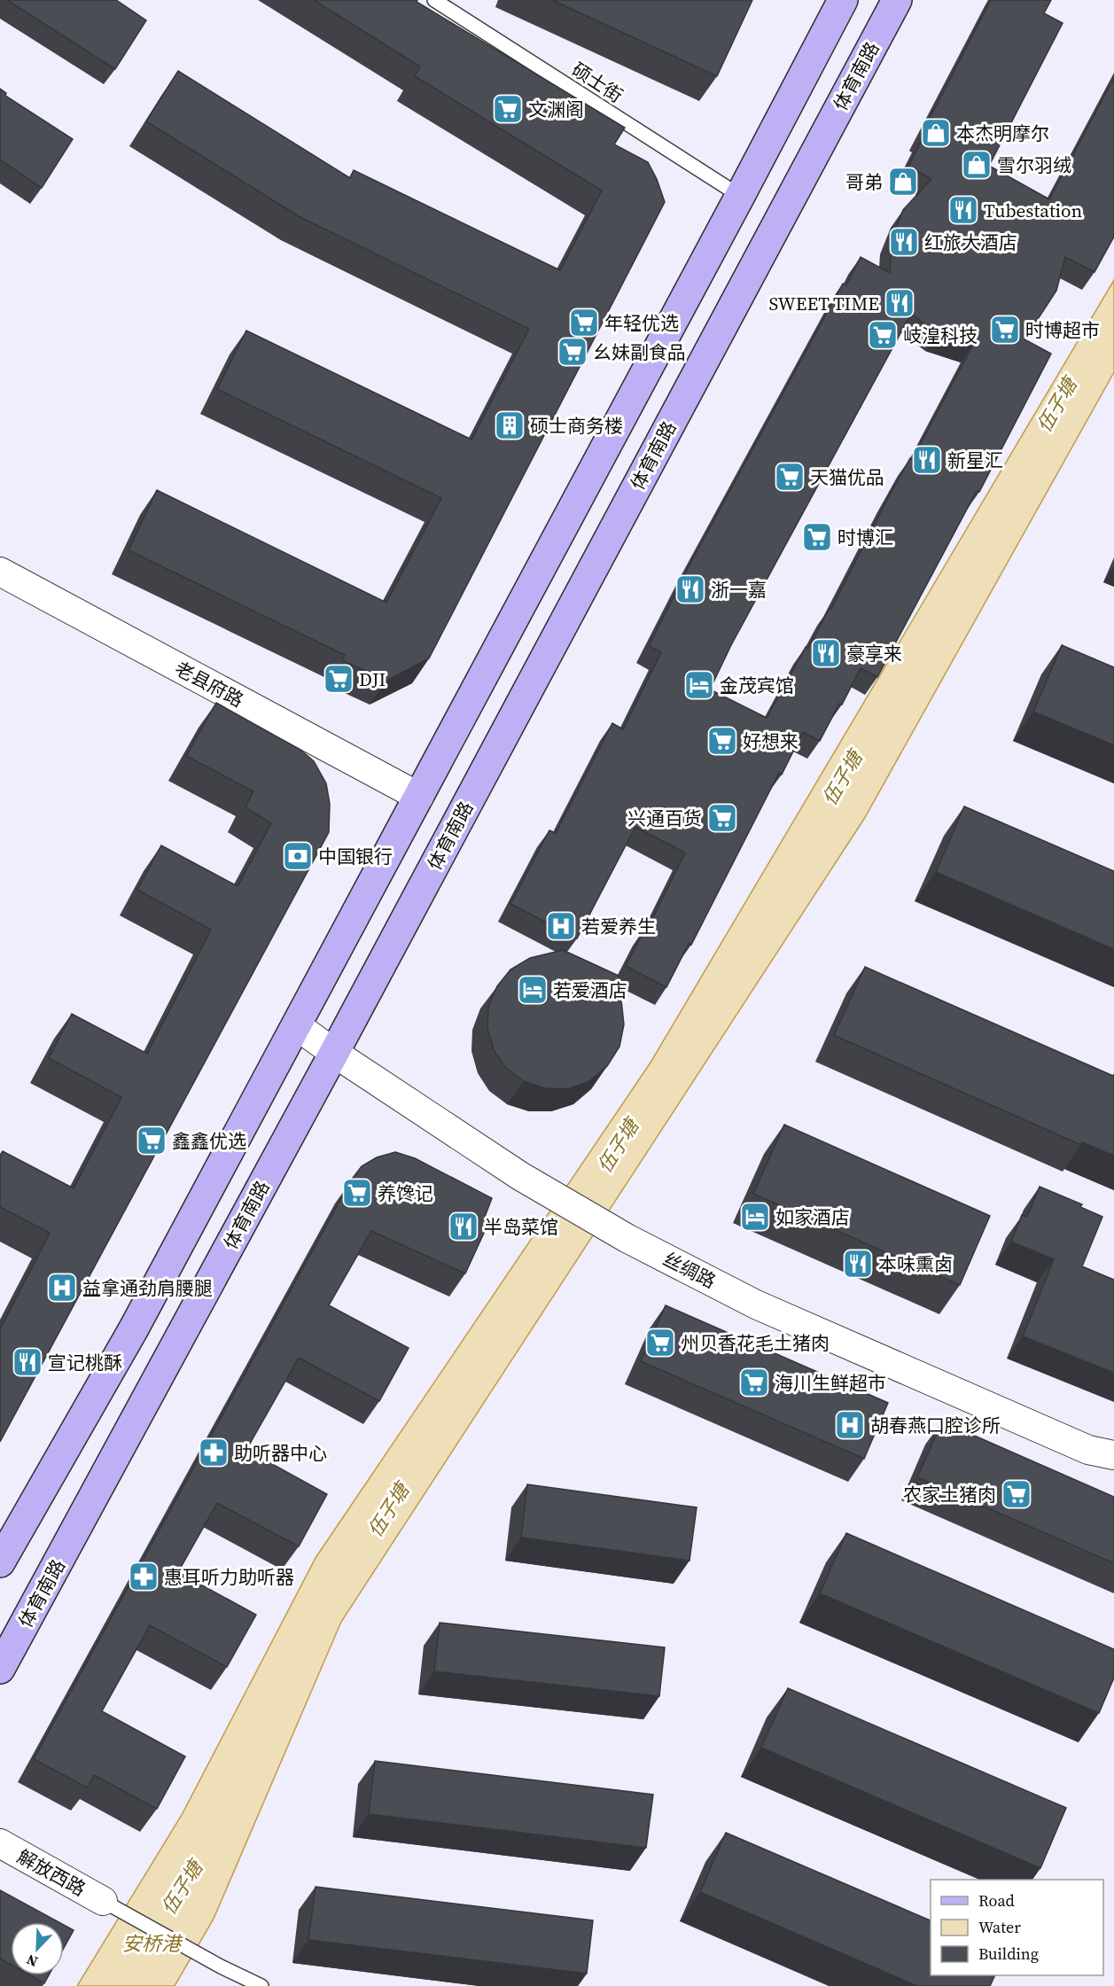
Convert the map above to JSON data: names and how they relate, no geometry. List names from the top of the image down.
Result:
{
  "streets": {
    "main road": ["体育南路"],
    "street": ["老县府路", "丝绸路", "解放西路"],
    "lane": ["硕士街"]
  },
  "crossings": [
    ["体育南路", "丝绸路"]
  ],
  "water": ["伍子塘", "安桥港"],
  "places": {
    "supermarket": [
      "文渊阁",
      "年轻优选",
      "时博超市",
      "岐湟科技",
      "幺妹副食品",
      "天猫优品",
      "时博汇",
      "DJI",
      "好想来",
      "兴通百货",
      "鑫鑫优选",
      "养馋记",
      "州贝香花毛土猪肉",
      "海川生鲜超市",
      "农家土猪肉"
    ],
    "shop": ["本杰明摩尔", "雪尔羽绒", "哥弟"],
    "restaurant": [
      "Tubestation",
      "红旅大酒店",
      "SWEET TIME",
      "新星汇",
      "浙一嘉",
      "豪享来",
      "半岛菜馆",
      "本味熏卤",
      "宣记桃酥"
    ],
    "building": ["硕士商务楼"],
    "hotel": ["金茂宾馆", "若爱酒店", "如家酒店"],
    "bank": ["中国银行"],
    "hospital": ["若爱养生", "益拿通劲肩腰腿", "胡春燕口腔诊所"],
    "pharmacy": ["助听器中心", "惠耳听力助听器"]
  },
  "legend": ["Road", "Water", "Building"],
  "north": "bottom left"
}
